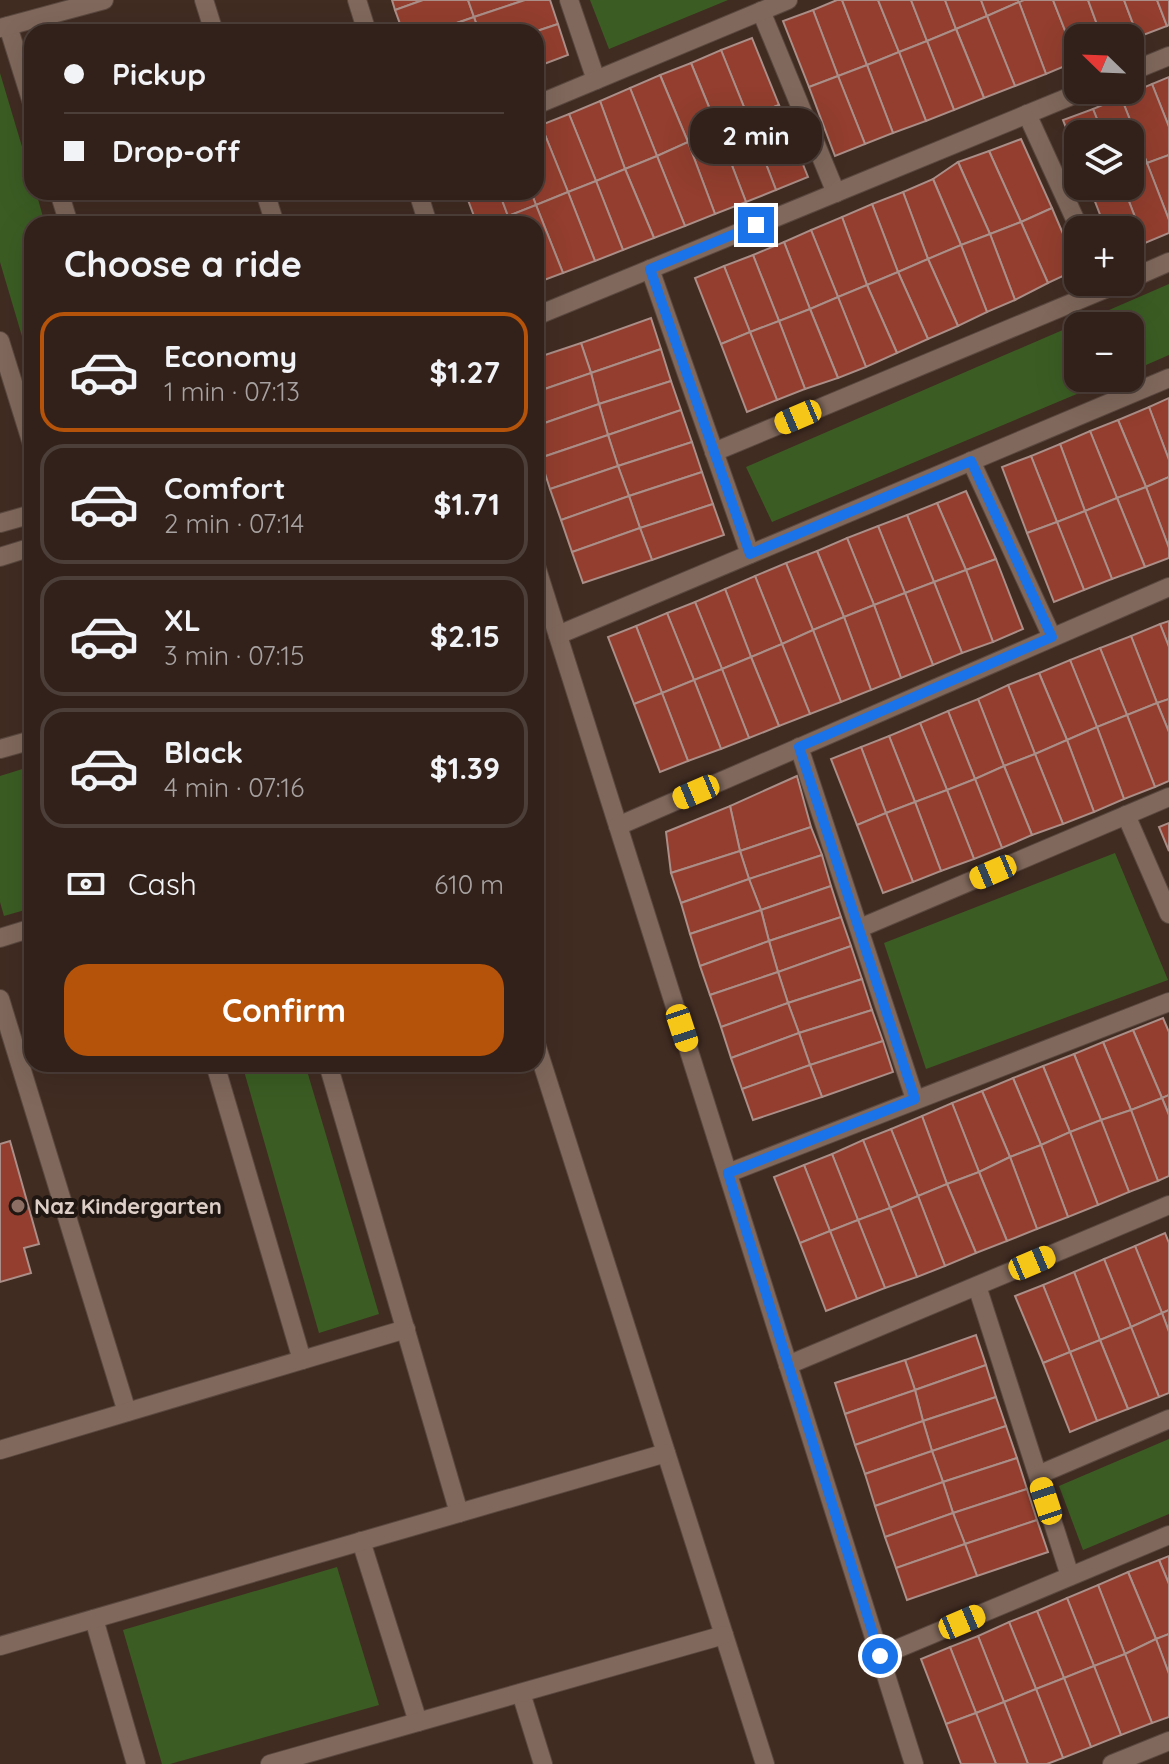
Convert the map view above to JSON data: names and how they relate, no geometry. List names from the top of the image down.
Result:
{
  "places": ["Naz Kindergarten"],
  "north": "top left",
  "page": {
    "map_buttons": ["+", "−"],
    "banner": ["Pickup", "Drop-off"],
    "bubble": "2 min",
    "heading": "Choose a ride",
    "list": [
      {
        "name": "Economy",
        "note": "1 min · 07:13",
        "value": "$1.27"
      },
      {
        "name": "Comfort",
        "note": "2 min · 07:14",
        "value": "$1.71"
      },
      {
        "name": "XL",
        "note": "3 min · 07:15",
        "value": "$2.15"
      },
      {
        "name": "Black",
        "note": "4 min · 07:16",
        "value": "$1.39"
      }
    ],
    "pay": ["Cash", "610 m"],
    "buttons": "Confirm"
  }
}
